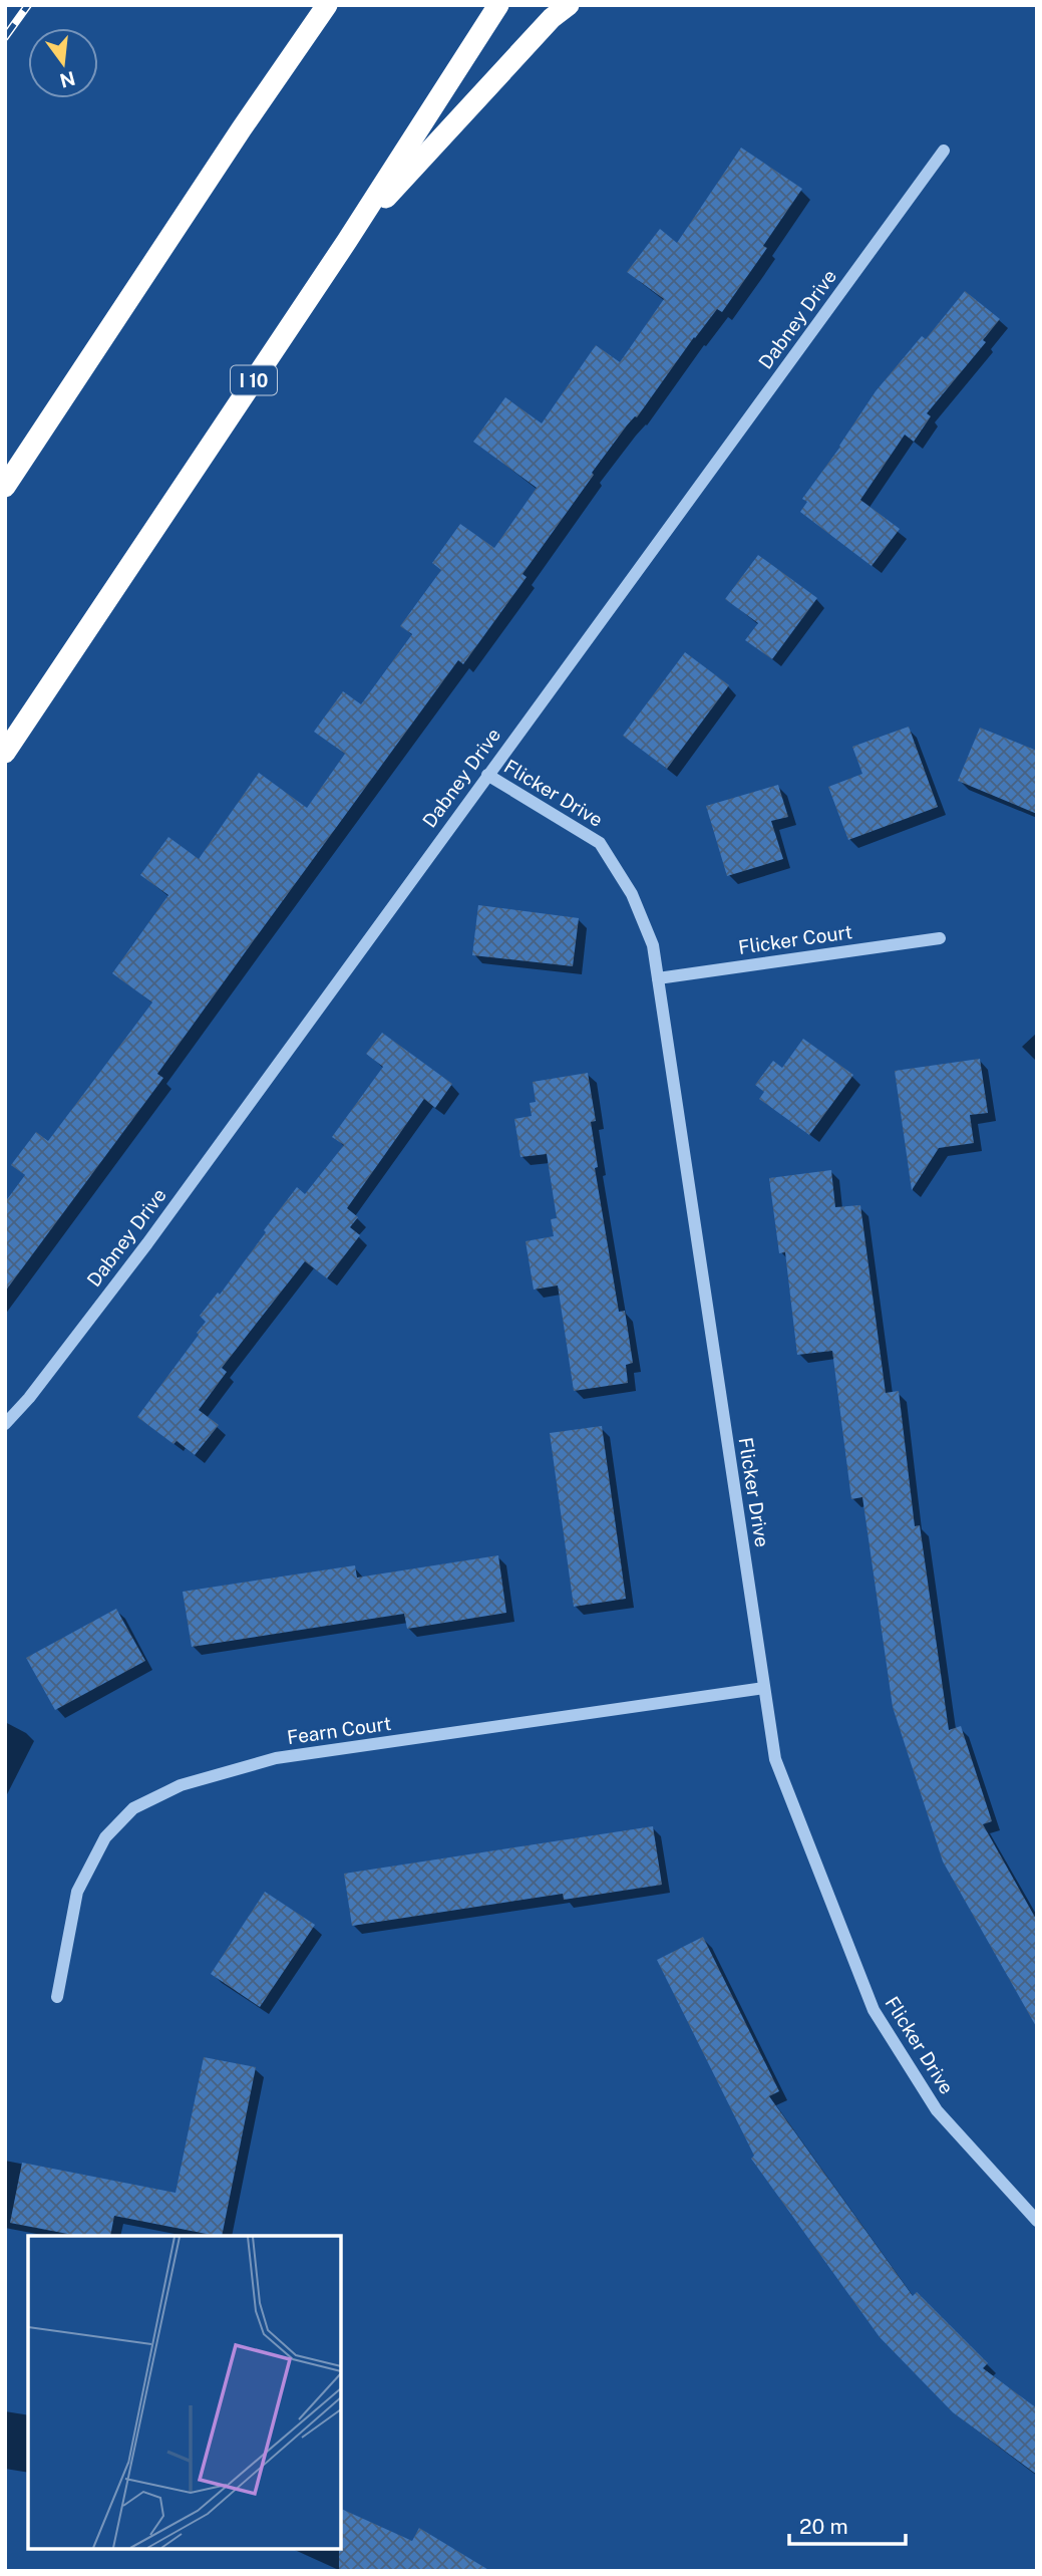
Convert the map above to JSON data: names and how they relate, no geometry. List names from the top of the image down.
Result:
{
  "streets": {
    "highway": ["I 10"],
    "street": [
      "Dabney Drive",
      "Flicker Drive",
      "Flicker Court",
      "Fearn Court"
    ]
  },
  "crossings": [
    ["Dabney Drive", "Flicker Drive"],
    ["Flicker Drive", "Flicker Court"],
    ["Flicker Drive", "Fearn Court"]
  ],
  "scale_bar": "20 m",
  "north": "bottom"
}
